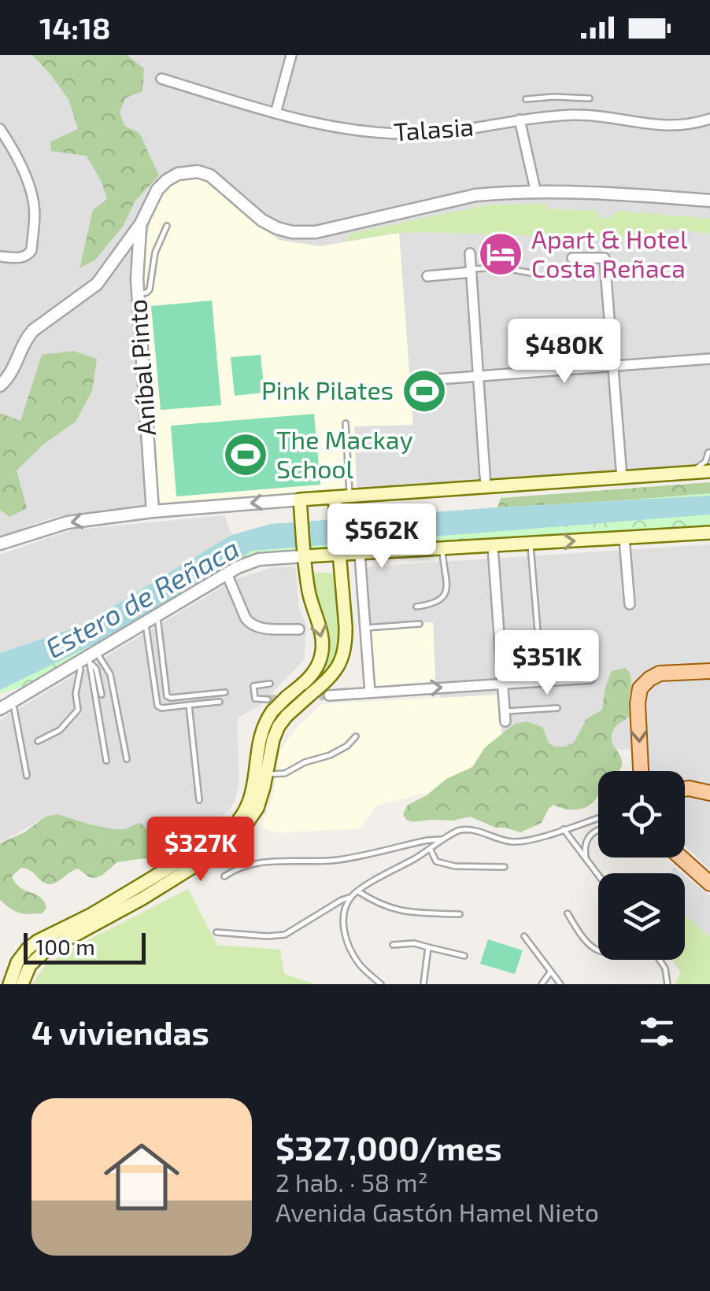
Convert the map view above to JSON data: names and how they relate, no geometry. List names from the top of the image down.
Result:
{
  "streets": {
    "street": ["Talasia", "Aníbal Pinto"]
  },
  "water": ["Estero de Reñaca"],
  "places": {
    "hotel": ["Apart & Hotel Costa Reñaca"],
    "sports": ["Pink Pilates", "The Mackay School"]
  },
  "scale_bar": "100 m",
  "page": {
    "status": "14:18",
    "price": [
      "$480K",
      "$562K",
      "$351K",
      "$327K"
    ],
    "scale": "100 m",
    "heading": "4 viviendas",
    "list": [
      {
        "name": "$327,000/mes",
        "note": "2 hab. · 58 m² · Avenida Gastón Hamel Nieto"
      }
    ]
  }
}
